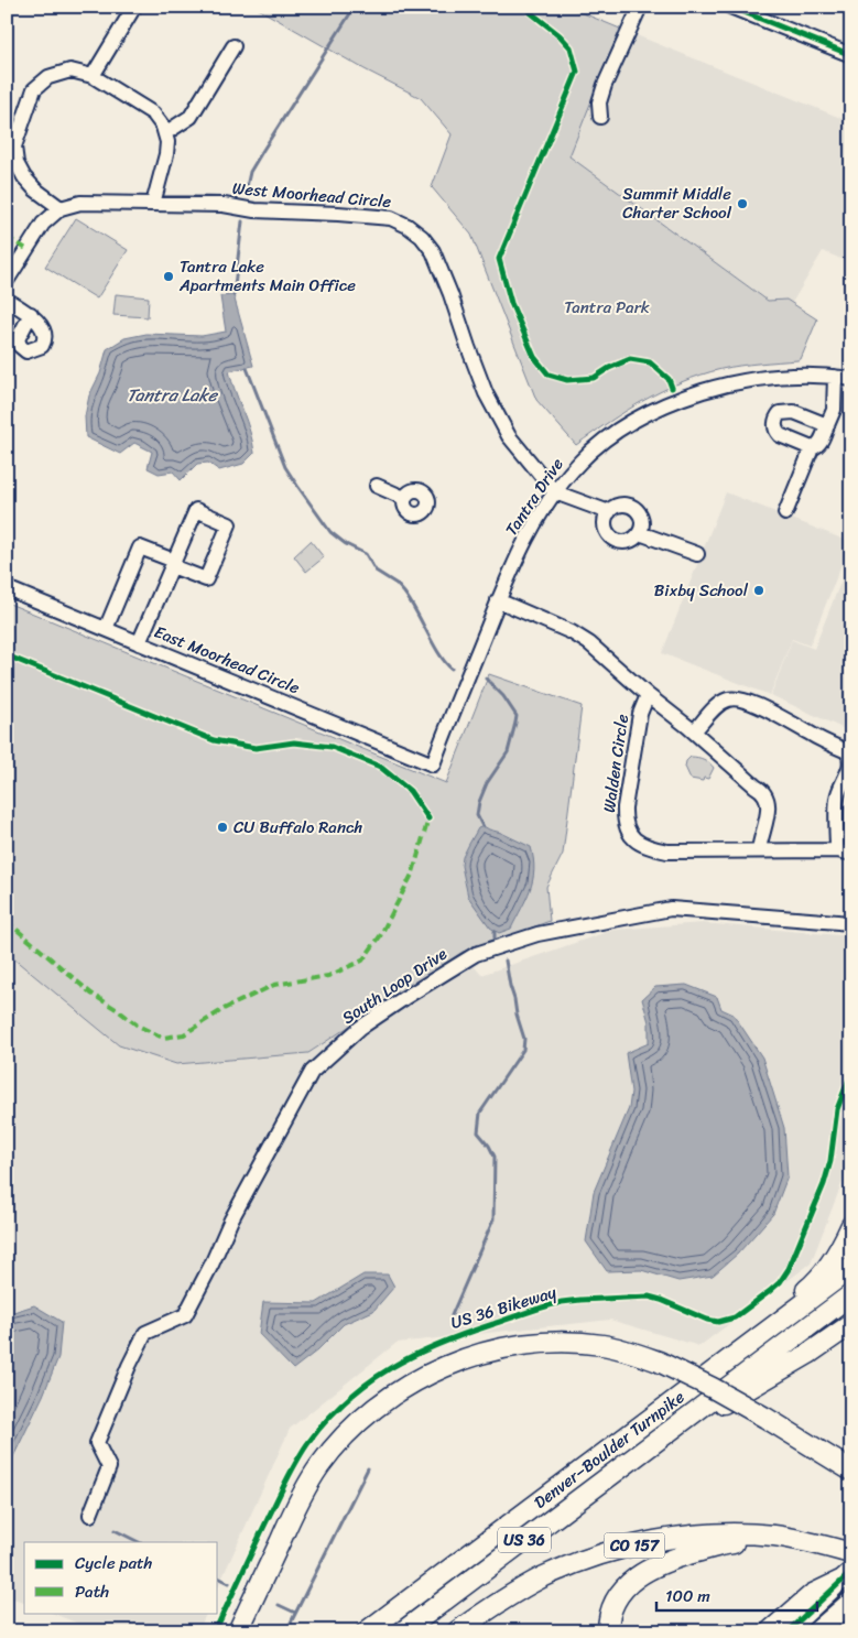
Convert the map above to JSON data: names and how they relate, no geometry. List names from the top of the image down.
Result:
{
  "streets": {
    "highway": ["Denver–Boulder Turnpike", "US 36", "CO 157"],
    "street": [
      "West Moorhead Circle",
      "Tantra Drive",
      "East Moorhead Circle",
      "Walden Circle",
      "South Loop Drive"
    ],
    "cycle path": ["US 36 Bikeway"]
  },
  "crossings": [
    ["West Moorhead Circle", "Tantra Drive"],
    ["Tantra Drive", "East Moorhead Circle"]
  ],
  "water": ["Tantra Lake"],
  "parks": ["Tantra Park"],
  "places": [
    "Summit Middle Charter School",
    "Tantra Lake Apartments Main Office",
    "Bixby School",
    "CU Buffalo Ranch"
  ],
  "legend": ["Cycle path", "Path"],
  "scale_bar": "100 m"
}
